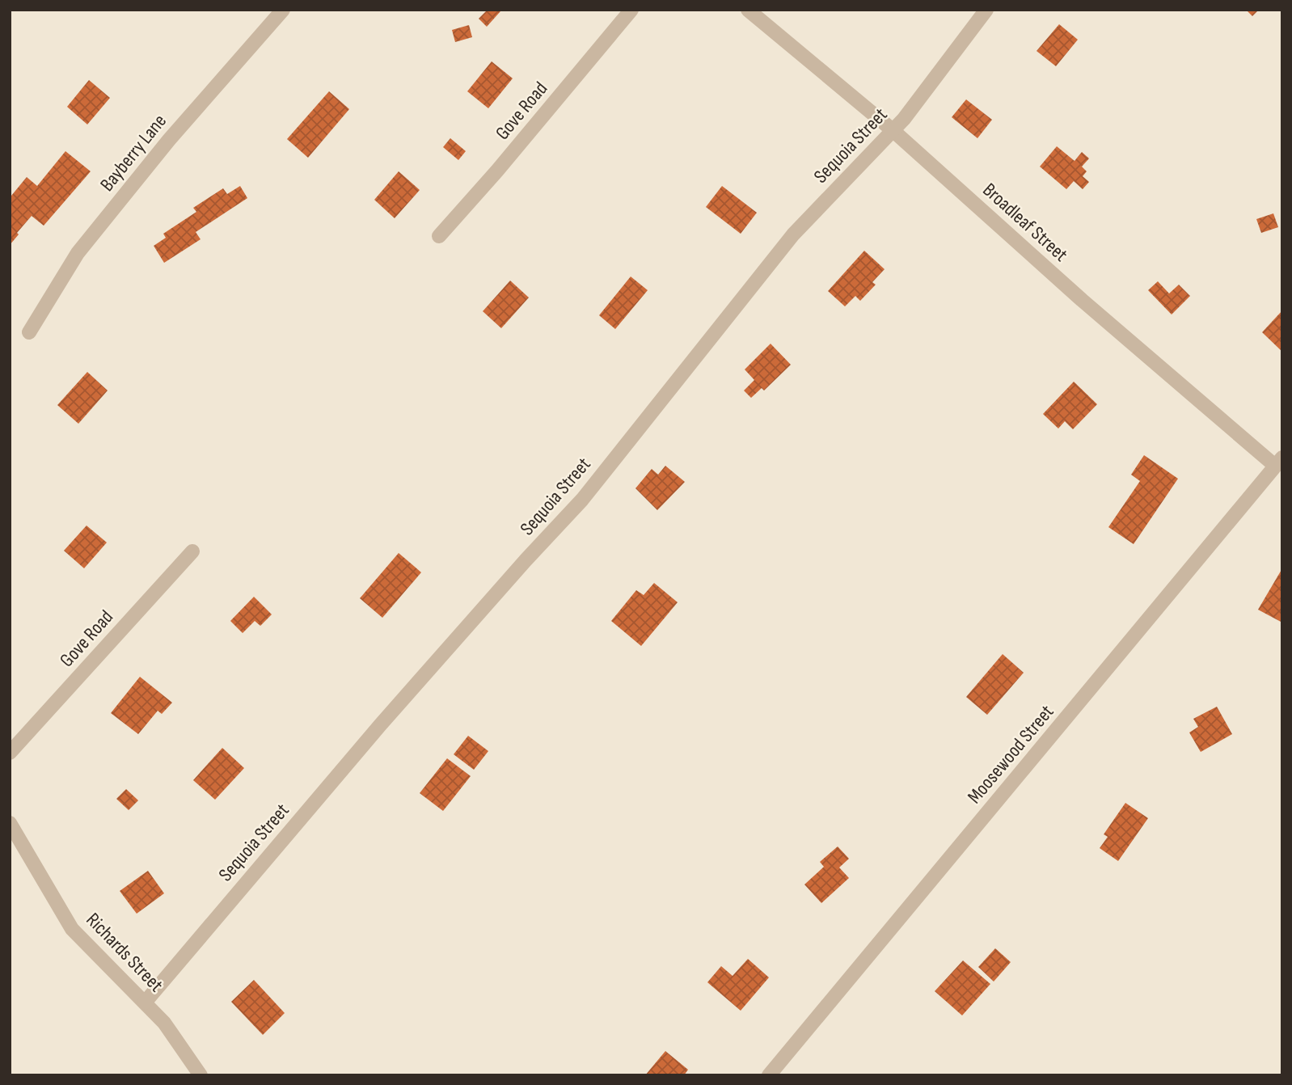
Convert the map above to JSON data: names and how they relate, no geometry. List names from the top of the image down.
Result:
{
  "streets": {
    "street": [
      "Gove Road",
      "Sequoia Street",
      "Bayberry Lane",
      "Broadleaf Street",
      "Moosewood Street",
      "Richards Street"
    ]
  },
  "crossings": [
    ["Sequoia Street", "Broadleaf Street"],
    ["Sequoia Street", "Richards Street"],
    ["Broadleaf Street", "Moosewood Street"]
  ]
}
